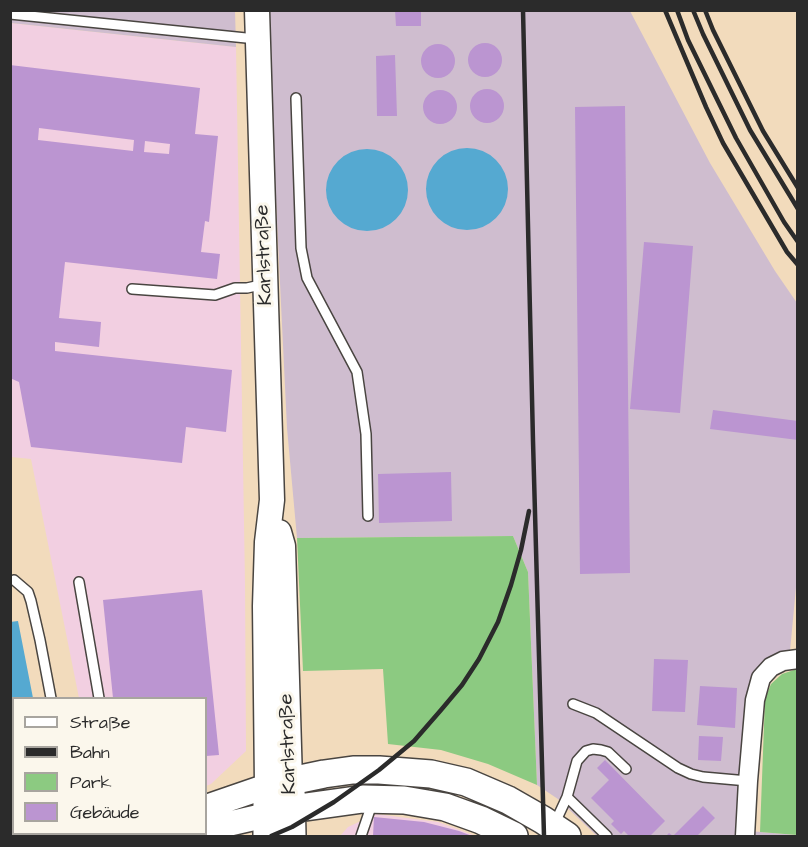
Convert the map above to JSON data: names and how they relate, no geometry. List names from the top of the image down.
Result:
{
  "streets": {
    "street": ["Karlstraße"]
  },
  "legend": [
    "Straße",
    "Bahn",
    "Park",
    "Gebäude"
  ]
}
